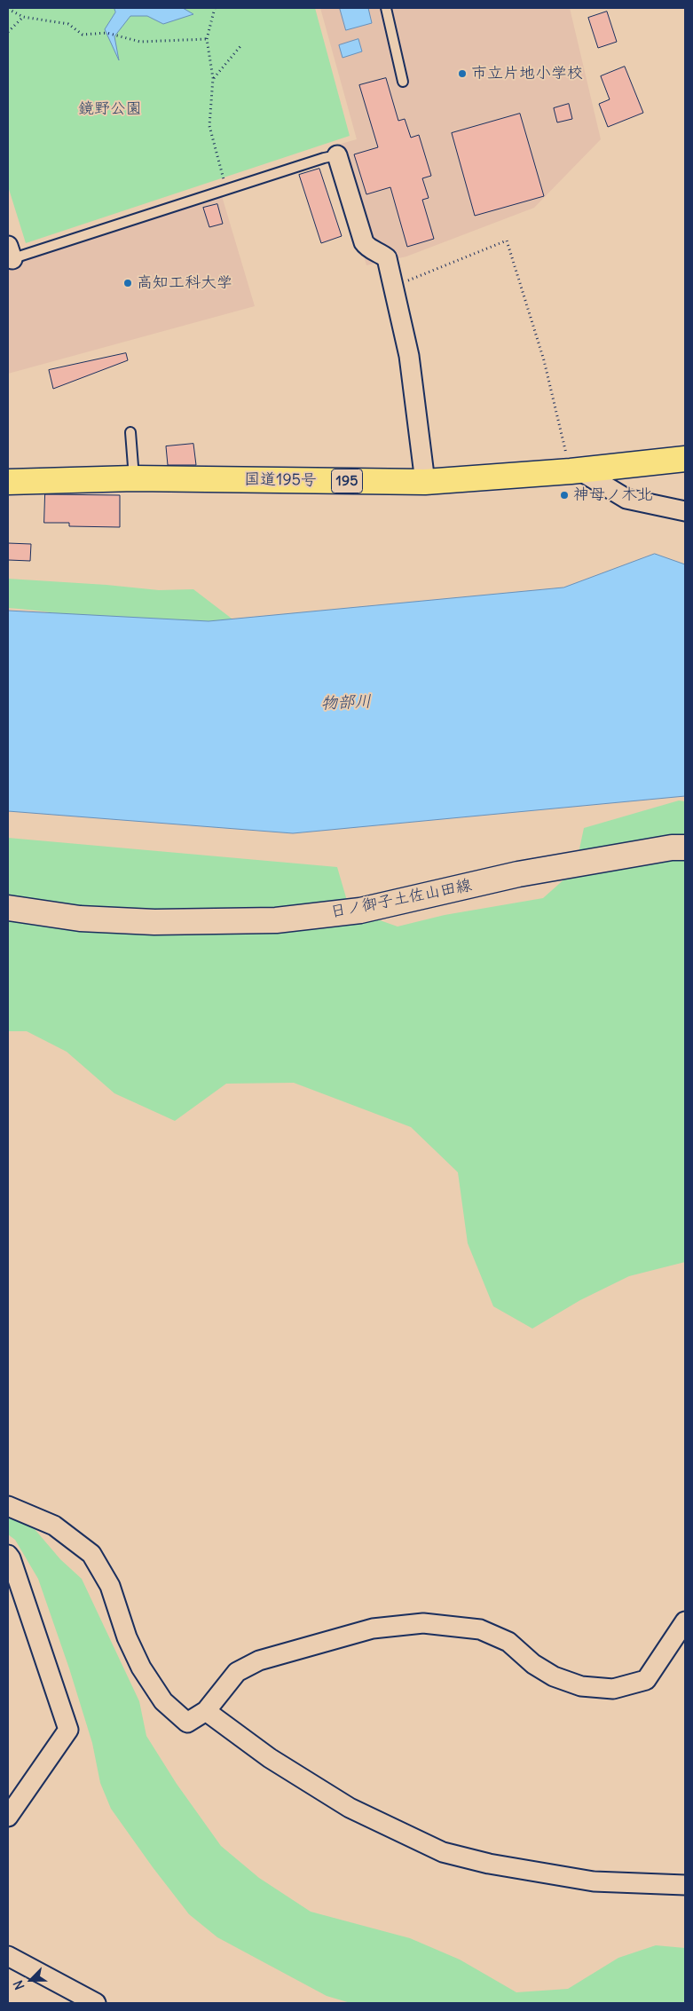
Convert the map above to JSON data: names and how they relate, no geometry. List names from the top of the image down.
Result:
{
  "streets": {
    "highway": ["国道195号", "195"],
    "main road": ["日ノ御子土佐山田線"]
  },
  "water": ["物部川"],
  "parks": ["鏡野公園"],
  "places": ["市立片地小学校", "高知工科大学", "神母ノ木北"],
  "north": "bottom left"
}
